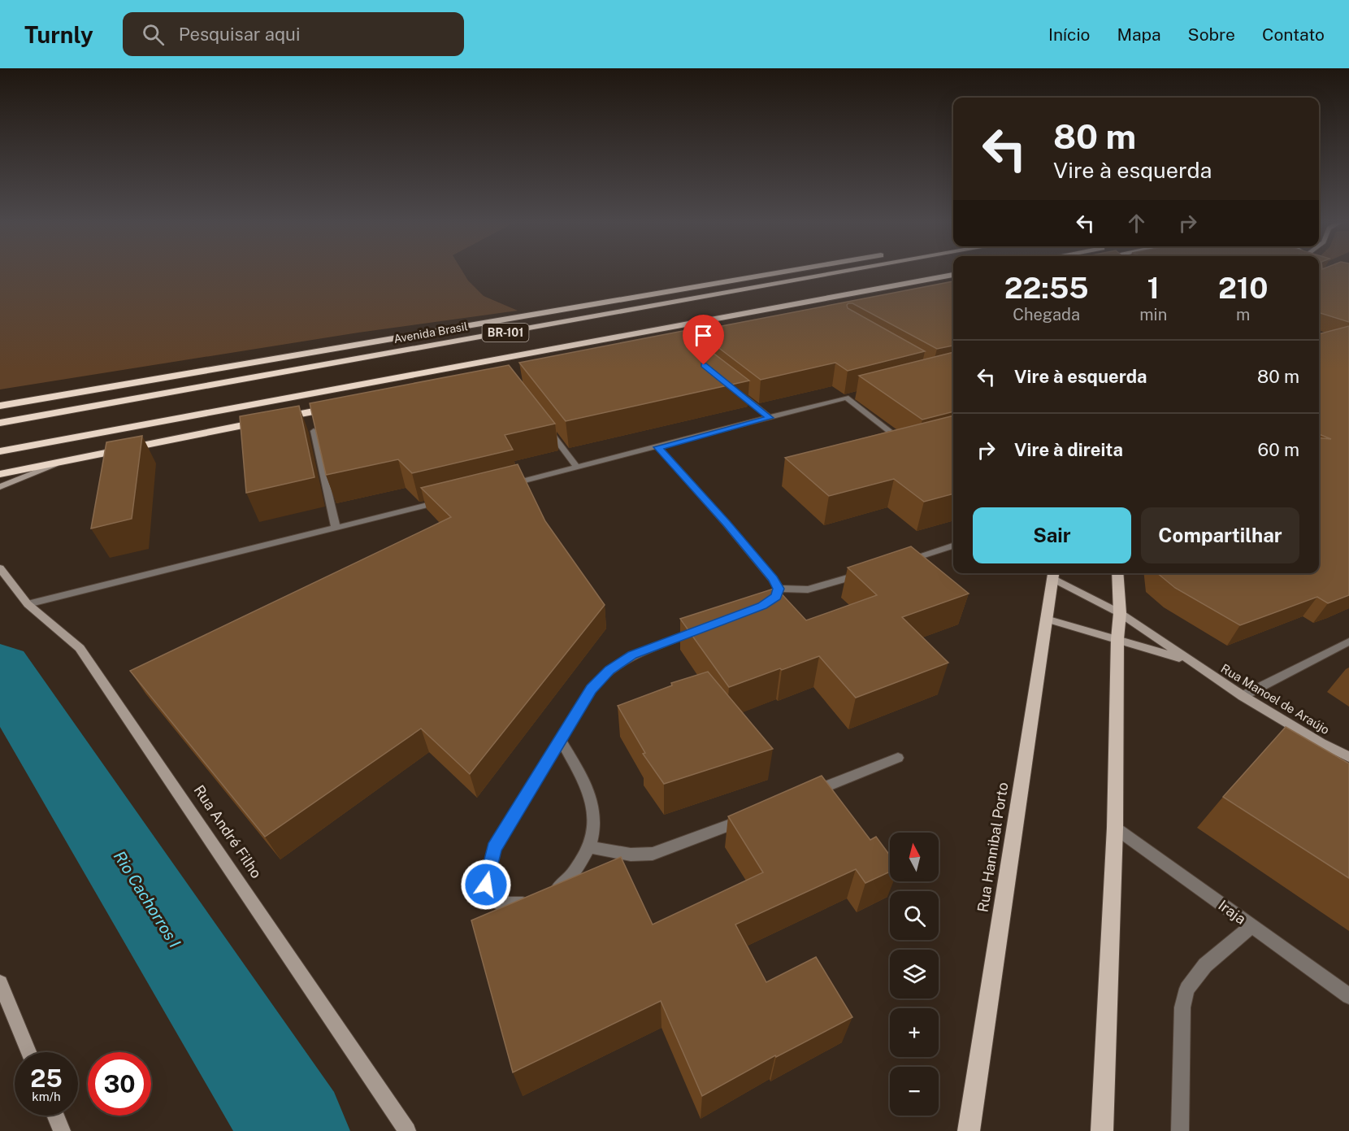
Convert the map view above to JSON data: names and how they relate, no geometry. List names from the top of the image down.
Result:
{
  "streets": {
    "highway": ["Avenida Brasil", "BR-101"],
    "main road": ["Rua Hannibal Porto"],
    "street": ["Rua Manoel de Araújo", "Rua André Filho", "Iraja"]
  },
  "crossings": [
    ["Rua Manoel de Araújo", "Rua Hannibal Porto"]
  ],
  "water": ["Rio Cachorros I"],
  "north": "top",
  "page": {
    "header": "Turnly",
    "search": "Pesquisar aqui",
    "nav": [
      "Início",
      "Mapa",
      "Sobre",
      "Contato"
    ],
    "turn": ["80 m", "Vire à esquerda"],
    "eta": [
      "22:55",
      "Chegada",
      "1",
      "min",
      "210",
      "m"
    ],
    "list": [
      {
        "name": "Vire à esquerda",
        "value": "80 m"
      },
      {
        "name": "Vire à direita",
        "value": "60 m"
      }
    ],
    "buttons": ["Sair", "Compartilhar"],
    "map_buttons": ["+", "−"],
    "speed": "25 km/h",
    "limit": "30"
  }
}
